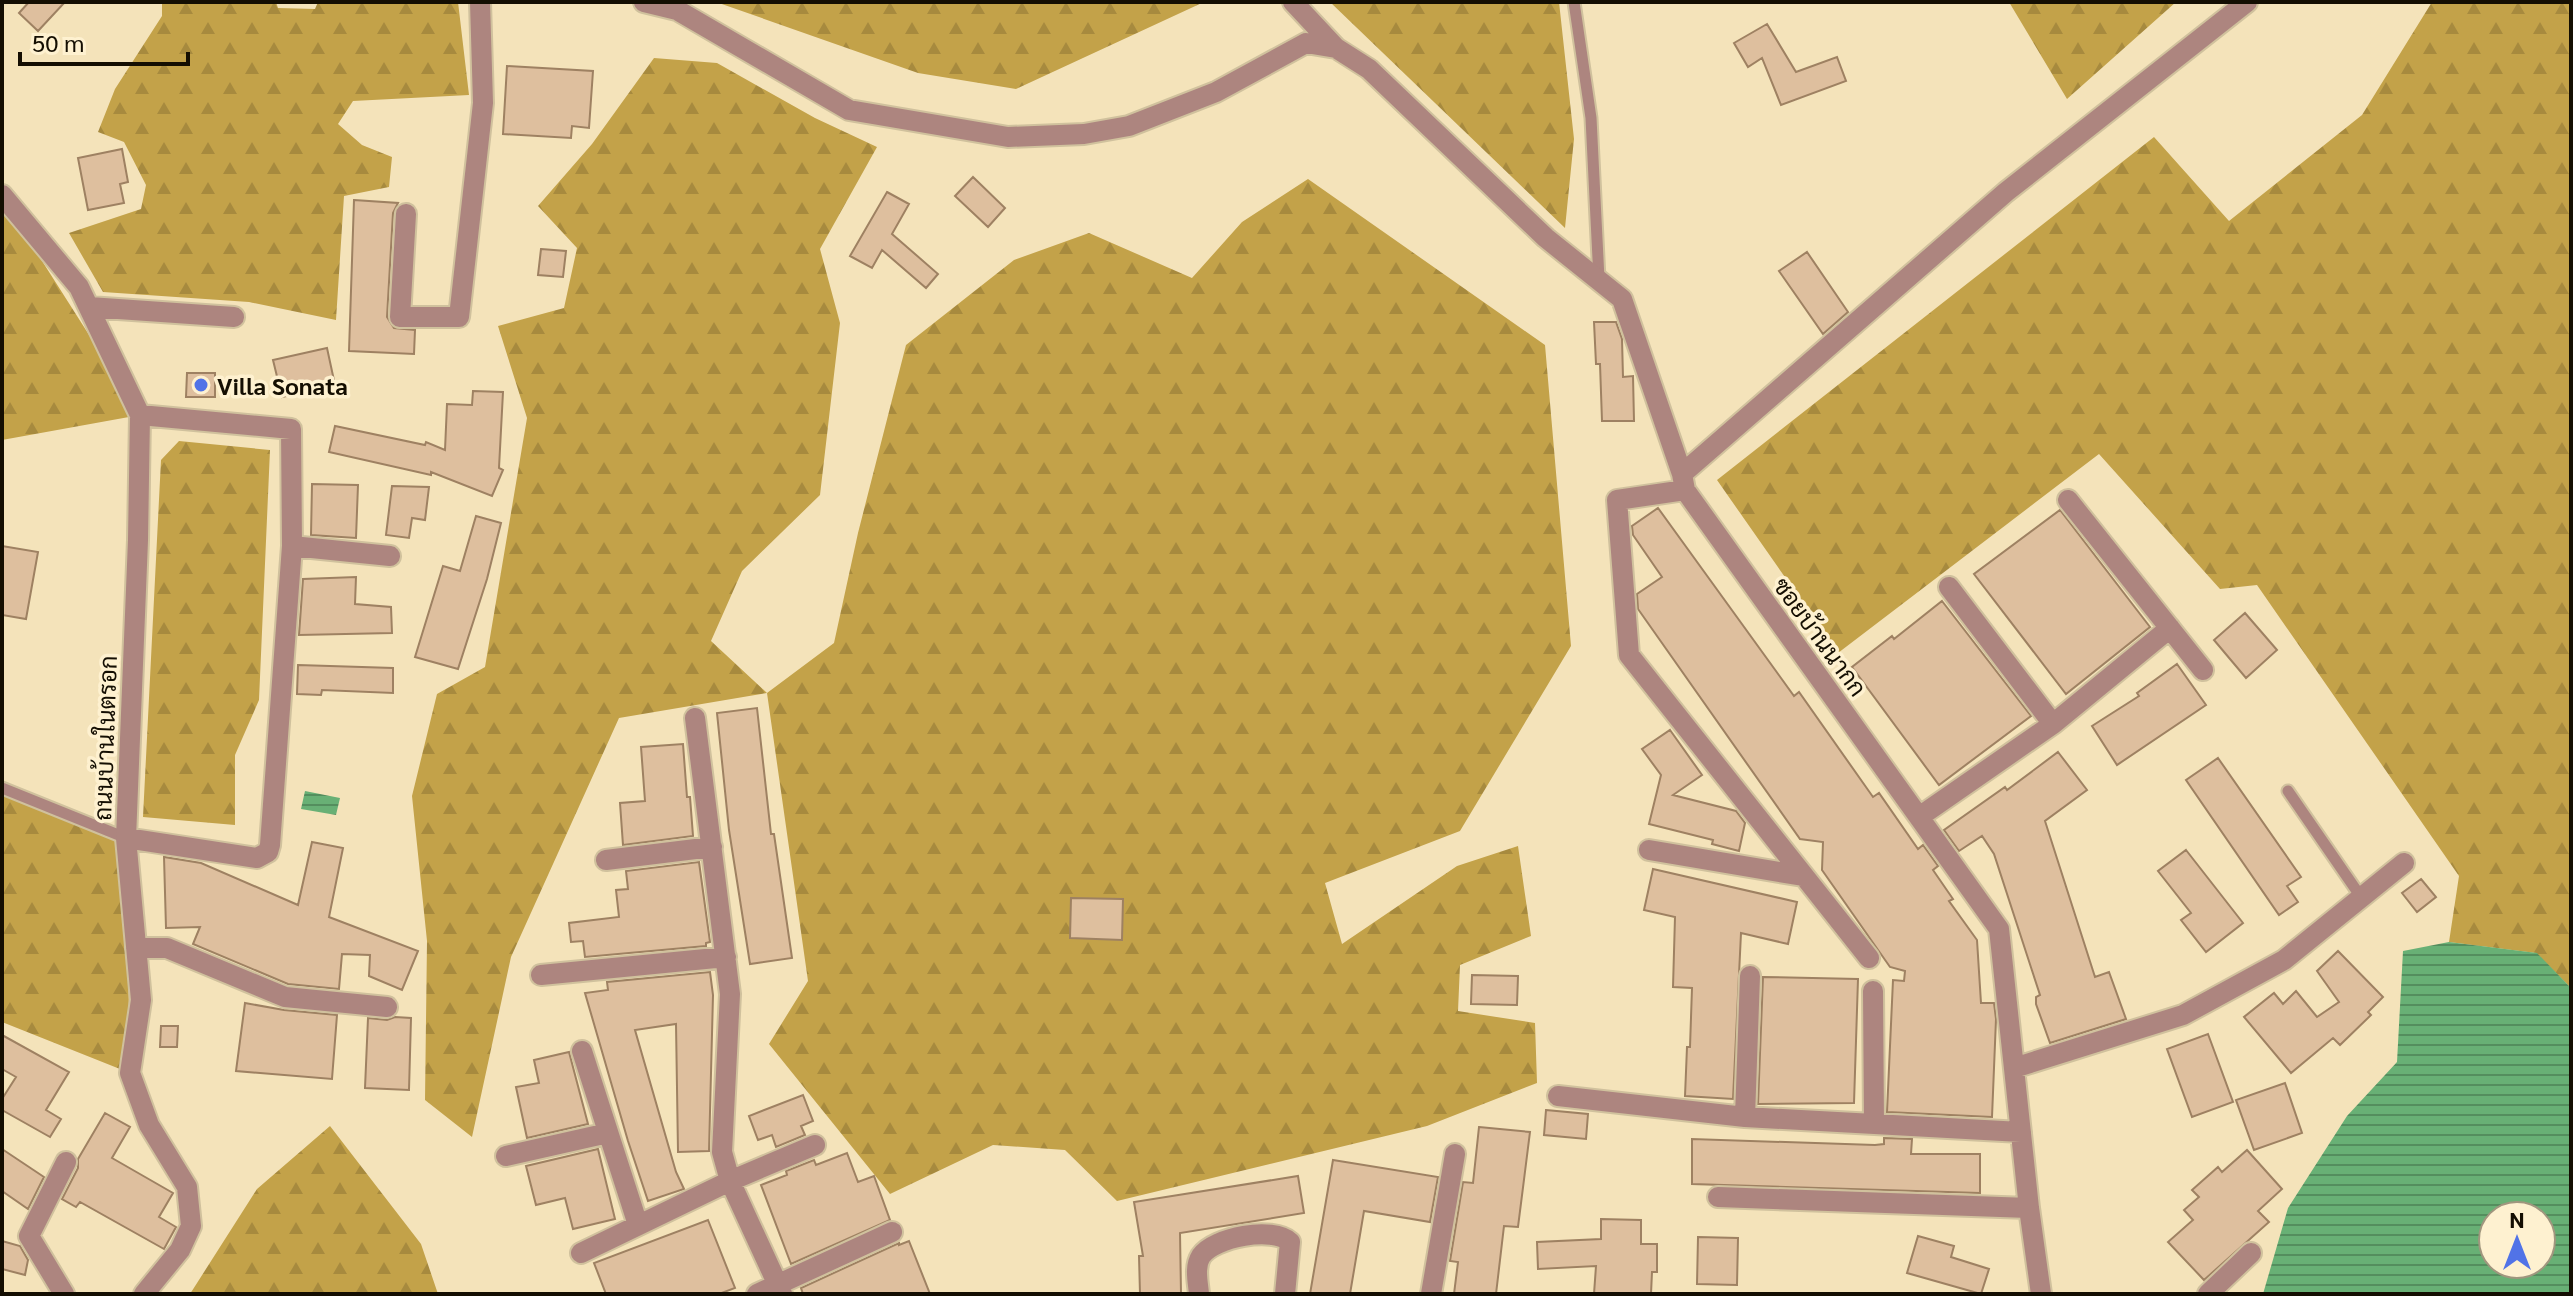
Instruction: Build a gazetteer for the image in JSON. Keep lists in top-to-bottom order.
{
  "streets": {
    "street": ["ซอยบ้านนากก", "ถนนบ้านในตรอก"]
  },
  "places": ["Villa Sonata"],
  "scale_bar": "50 m",
  "north": "top"
}
